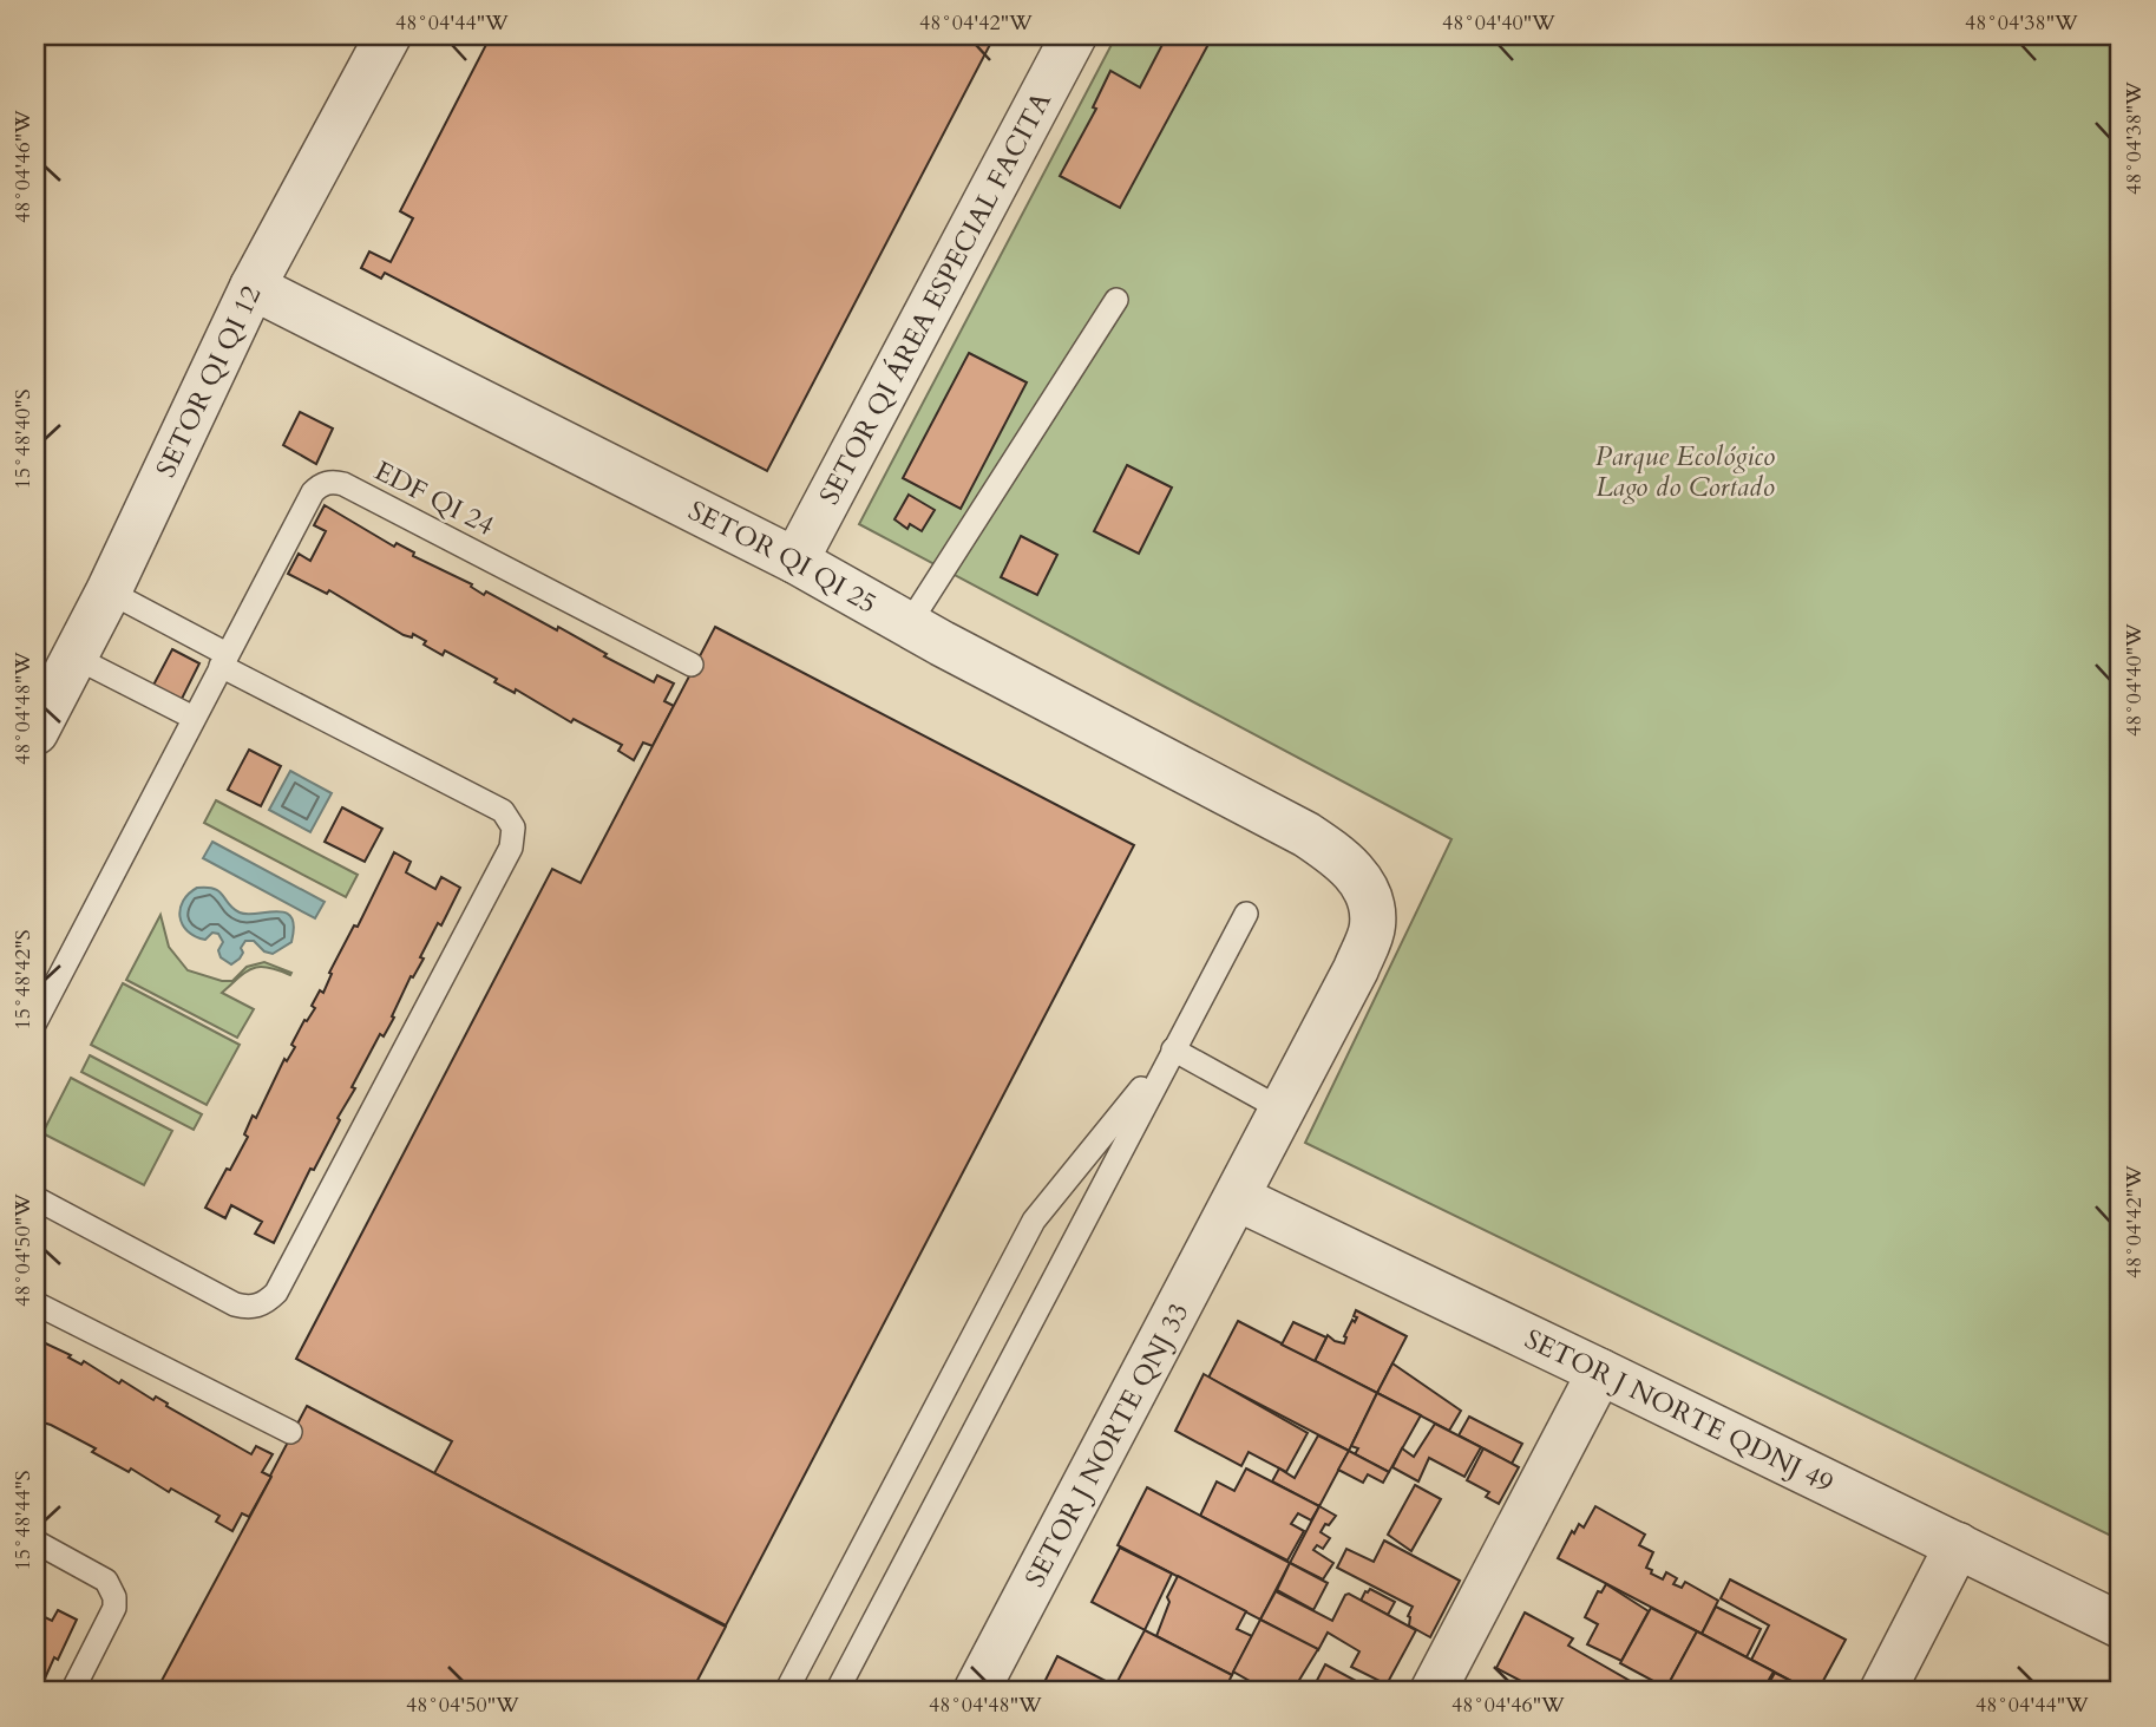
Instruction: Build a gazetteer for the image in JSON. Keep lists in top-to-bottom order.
{
  "streets": {
    "street": [
      "SETOR QI ÁREA ESPECIAL FACITA",
      "SETOR QI QI 12",
      "SETOR QI QI 25",
      "SETOR J NORTE QDNJ 49",
      "SETOR J NORTE QNJ 33"
    ],
    "lane": ["EDF QI 24"]
  },
  "crossings": [
    ["SETOR QI ÁREA ESPECIAL FACITA", "SETOR QI QI 25"],
    ["SETOR QI QI 12", "SETOR QI QI 25"],
    ["SETOR QI QI 25", "SETOR J NORTE QNJ 33"],
    ["SETOR J NORTE QDNJ 49", "SETOR J NORTE QNJ 33"]
  ],
  "parks": ["Parque Ecológico Lago do Cortado"],
  "coordinates": [
    "48°04'44\"W",
    "48°04'42\"W",
    "48°04'40\"W",
    "48°04'38\"W",
    "48°04'46\"W",
    "15°48'40\"S",
    "48°04'48\"W",
    "15°48'42\"S",
    "48°04'50\"W",
    "15°48'44\"S"
  ]
}
